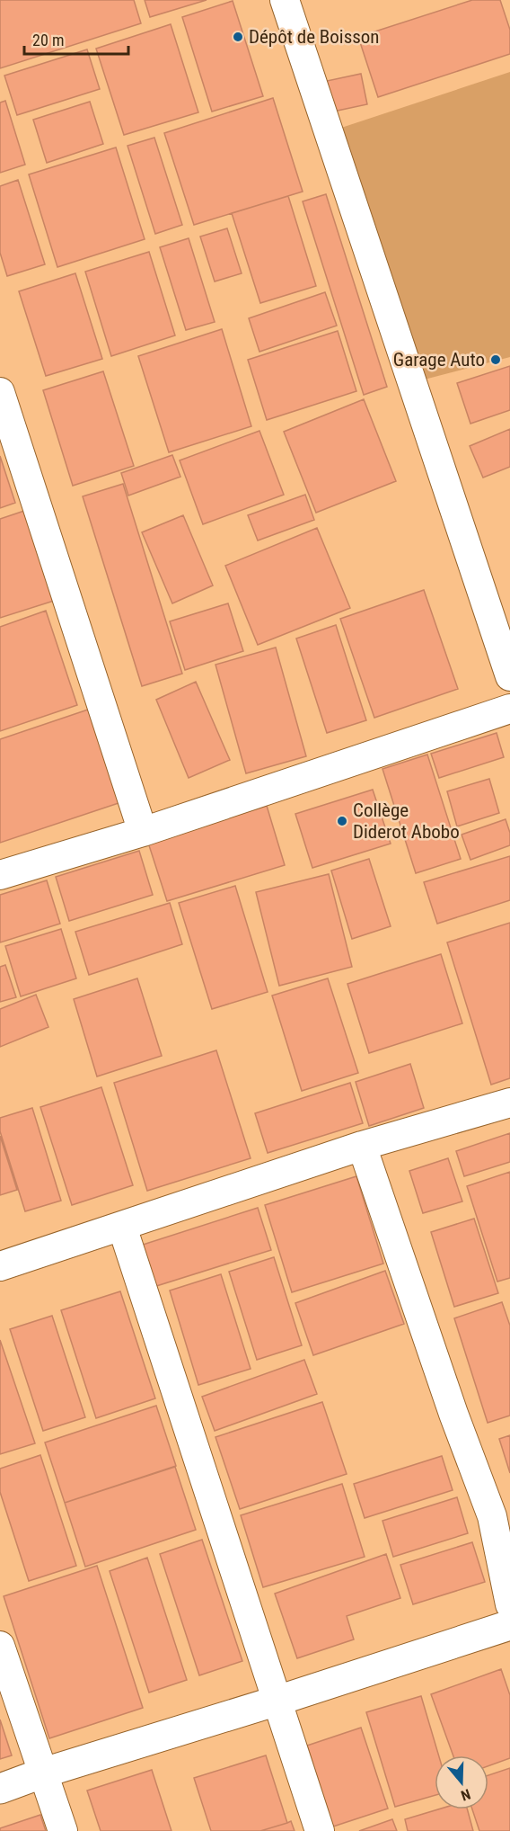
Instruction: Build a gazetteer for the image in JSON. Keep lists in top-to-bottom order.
{
  "places": ["Dépôt de Boisson", "Garage Auto", "Collège Diderot Abobo"],
  "scale_bar": "20 m",
  "north": "bottom"
}
